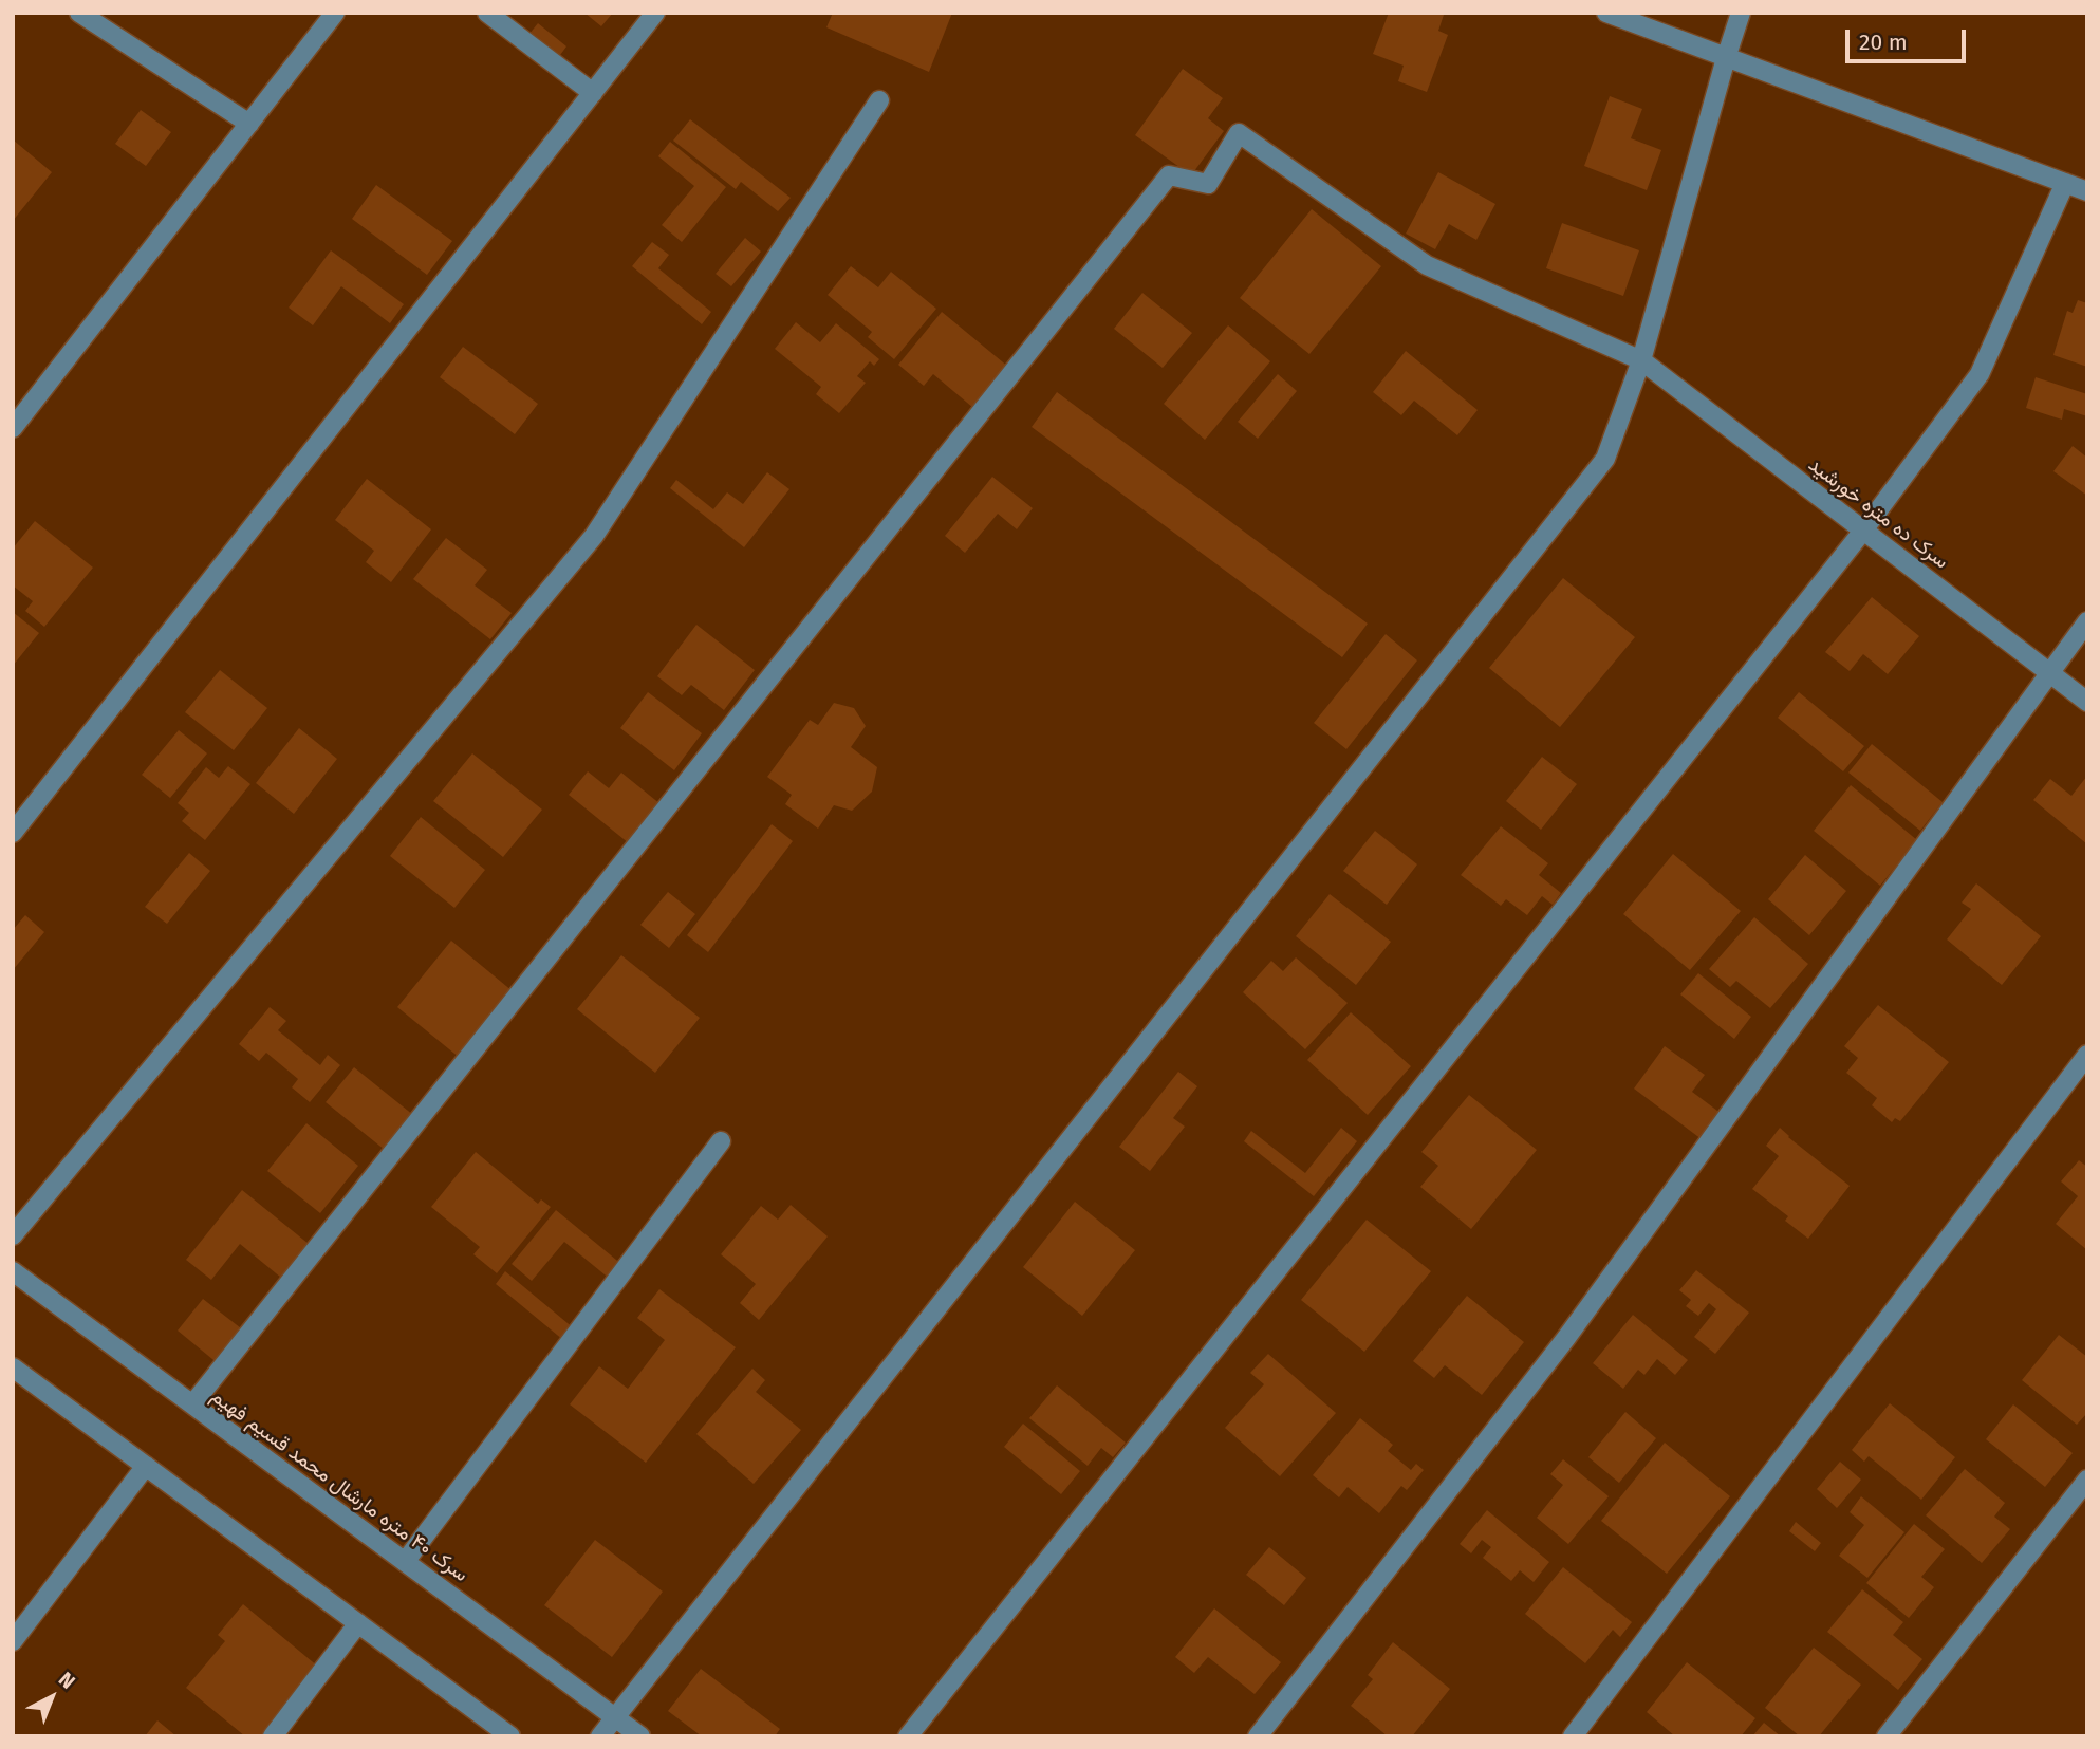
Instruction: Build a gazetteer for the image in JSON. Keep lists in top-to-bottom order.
{
  "streets": {
    "street": ["سرک ده متره خورشید", "سرک ۴۰ متره مارشال محمد قسیم فهیم"]
  },
  "crossings": [
    ["سرک ده متره خورشید", "سرک ۴۰ متره مارشال محمد قسیم فهیم"]
  ],
  "scale_bar": "20 m",
  "north": "top right"
}
